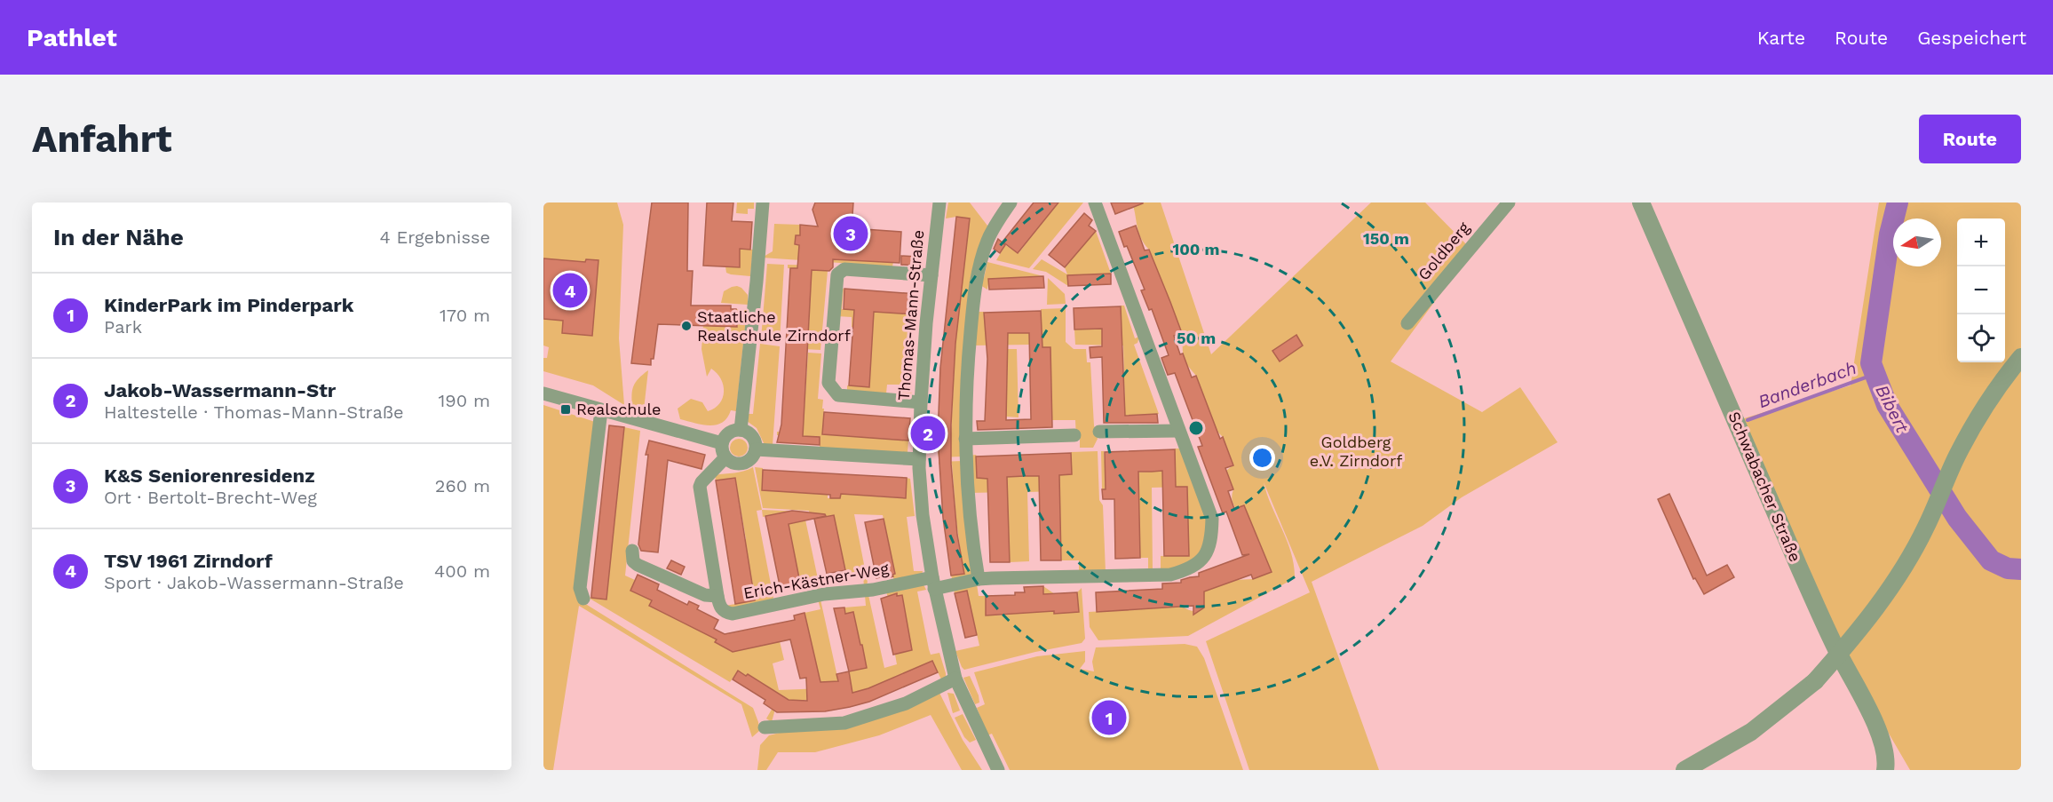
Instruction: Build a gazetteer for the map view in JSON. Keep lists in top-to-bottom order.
{
  "streets": {
    "street": [
      "Goldberg",
      "Thomas-Mann-Straße",
      "Schwabacher Straße",
      "Erich-Kästner-Weg"
    ]
  },
  "crossings": [
    ["Thomas-Mann-Straße", "Erich-Kästner-Weg"]
  ],
  "water": ["Banderbach", "Bibert"],
  "parks": ["Goldberg e.V. Zirndorf"],
  "places": {
    "other": ["Staatliche Realschule Zirndorf"],
    "transit": ["Realschule"]
  },
  "north": "left",
  "page": {
    "header": "Pathlet",
    "nav": ["Karte", "Route", "Gespeichert"],
    "buttons": "Route",
    "title": "Anfahrt",
    "heading": ["In der Nähe", "4 Ergebnisse"],
    "pins": [
      "3",
      "4",
      "2",
      "1"
    ],
    "map_buttons": ["+", "−"],
    "list": [
      {
        "mark": "1",
        "name": "KinderPark im Pinderpark",
        "note": "Park",
        "value": "170 m"
      },
      {
        "mark": "2",
        "name": "Jakob-Wassermann-Str",
        "note": "Haltestelle · Thomas-Mann-Straße",
        "value": "190 m"
      },
      {
        "mark": "3",
        "name": "K&S Seniorenresidenz",
        "note": "Ort · Bertolt-Brecht-Weg",
        "value": "260 m"
      },
      {
        "mark": "4",
        "name": "TSV 1961 Zirndorf",
        "note": "Sport · Jakob-Wassermann-Straße",
        "value": "400 m"
      }
    ]
  },
  "rings": ["150 m", "100 m", "50 m"]
}
